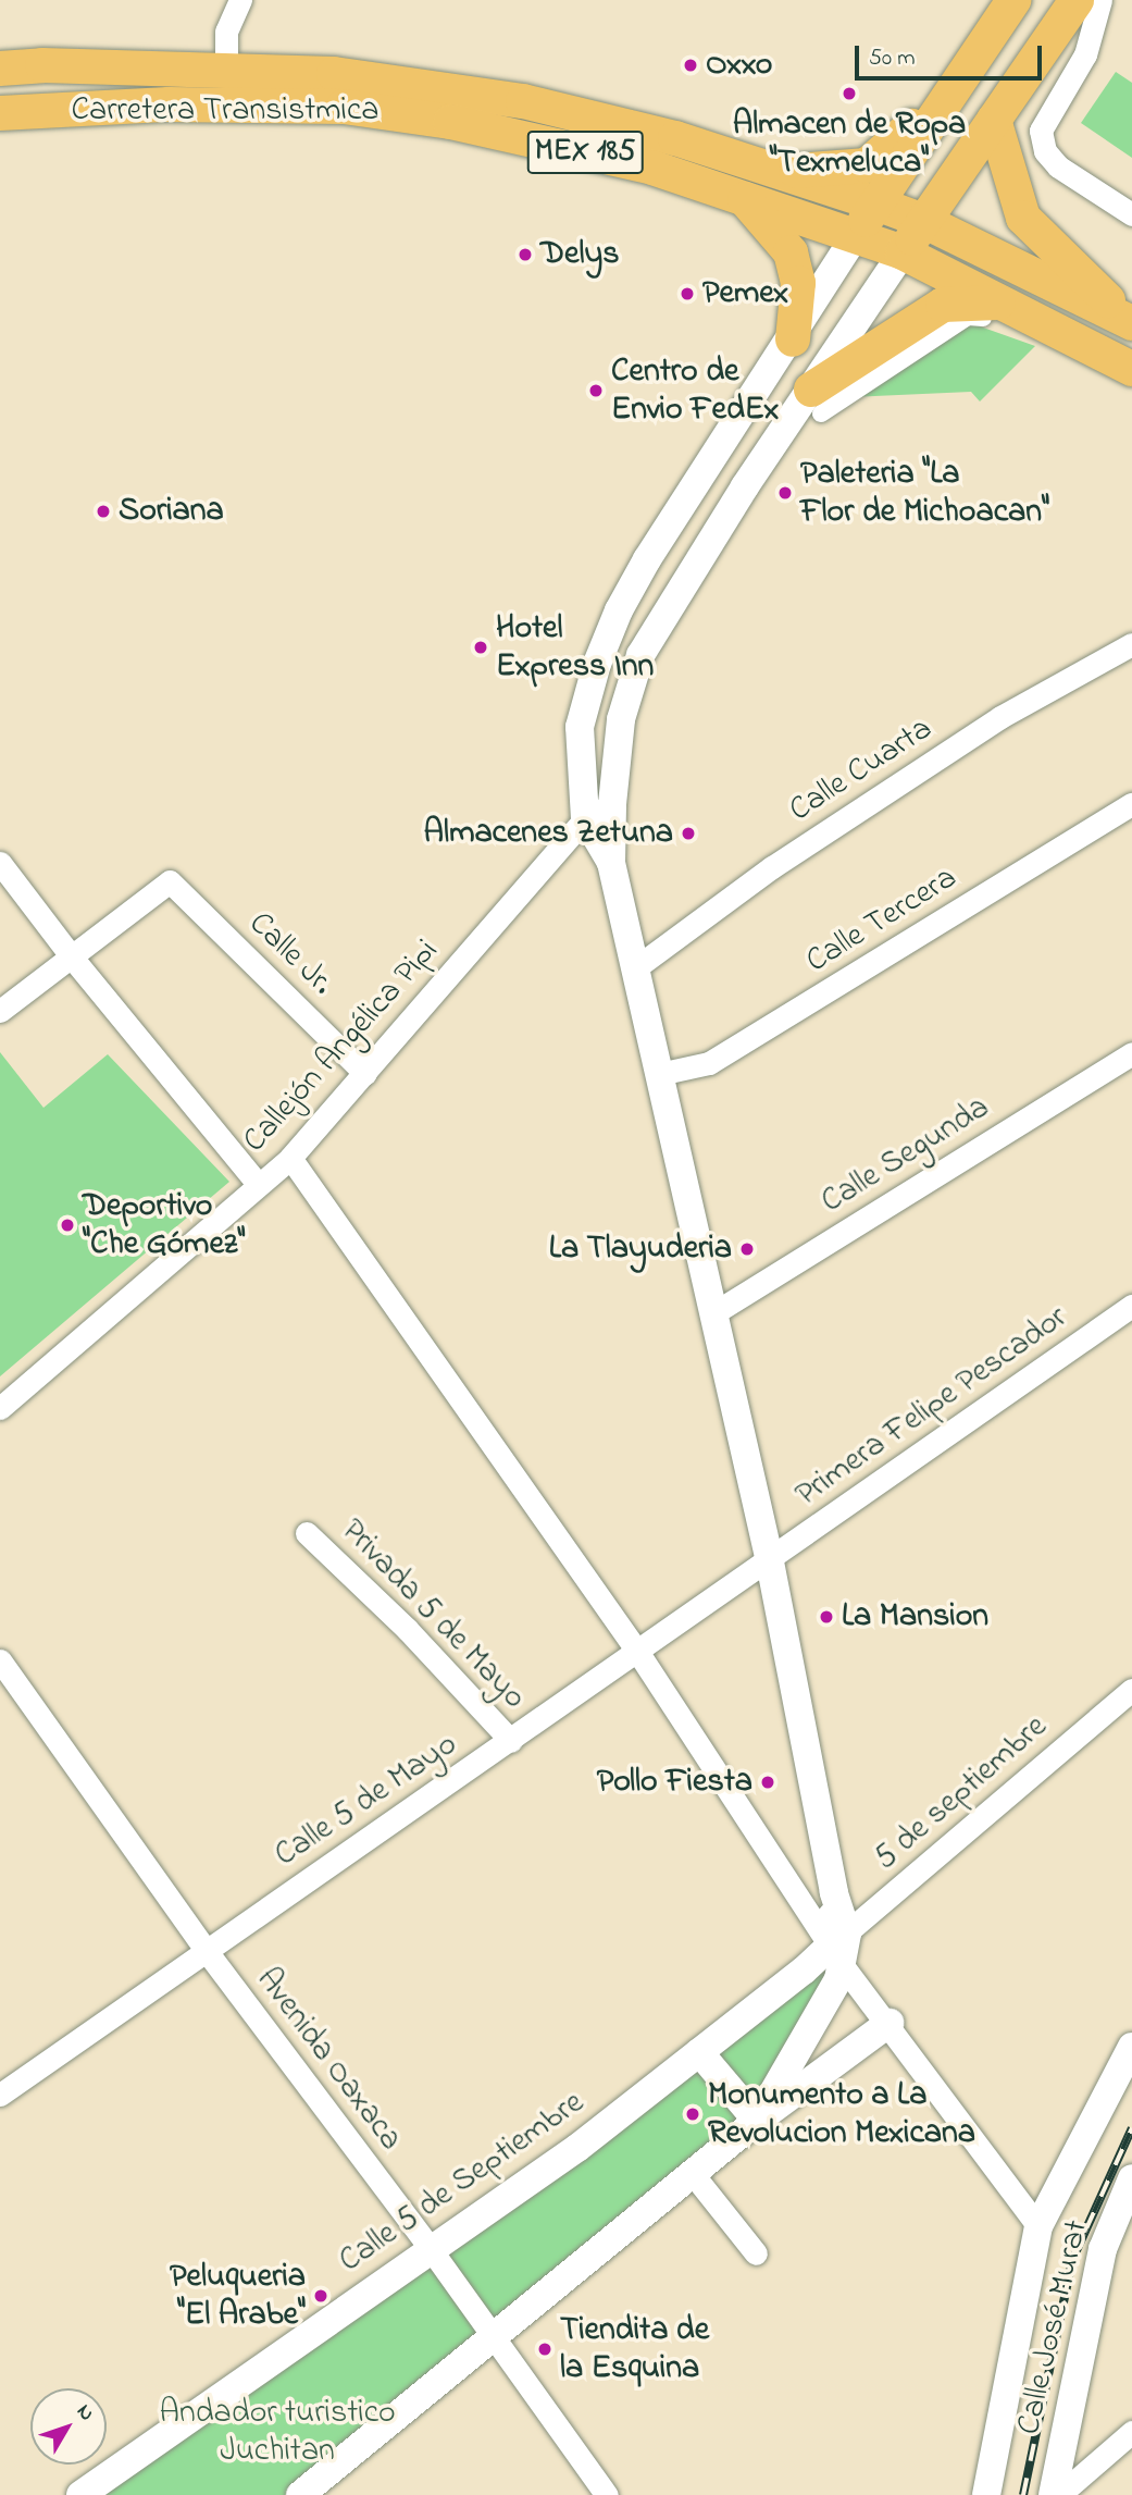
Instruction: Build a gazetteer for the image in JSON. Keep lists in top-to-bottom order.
{
  "streets": {
    "main road": ["Carretera Transistmica", "MEX 185"],
    "street": [
      "Calle Cuarta",
      "Calle Tercera",
      "Calle Jr.",
      "Callejón Angélica Pipi",
      "Calle Segunda",
      "Primera Felipe Pescador",
      "Privada 5 de Mayo",
      "5 de septiembre",
      "Calle 5 de Mayo",
      "Avenida Oaxaca",
      "Calle 5 de Septiembre",
      "Calle José Murat"
    ]
  },
  "crossings": [
    ["Calle Jr.", "Callejón Angélica Pipi"],
    ["Primera Felipe Pescador", "Calle 5 de Mayo"],
    ["Privada 5 de Mayo", "Calle 5 de Mayo"],
    ["5 de septiembre", "Calle 5 de Septiembre"],
    ["Calle 5 de Mayo", "Avenida Oaxaca"],
    ["Avenida Oaxaca", "Calle 5 de Septiembre"]
  ],
  "parks": ["Andador turistico Juchitan"],
  "places": [
    "Oxxo",
    "Almacen de Ropa \"Texmeluca\"",
    "Delys",
    "Pemex",
    "Centro de Envio FedEx",
    "Paleteria \"La Flor de Michoacan\"",
    "Soriana",
    "Hotel Express Inn",
    "Almacenes Zetuna",
    "Deportivo \"Che Gómez\"",
    "La Tlayuderia",
    "La Mansion",
    "Pollo Fiesta",
    "Monumento a La Revolucion Mexicana",
    "Peluqueria \"El Arabe\"",
    "Tiendita de la Esquina"
  ],
  "scale_bar": "50 m",
  "north": "top right"
}
